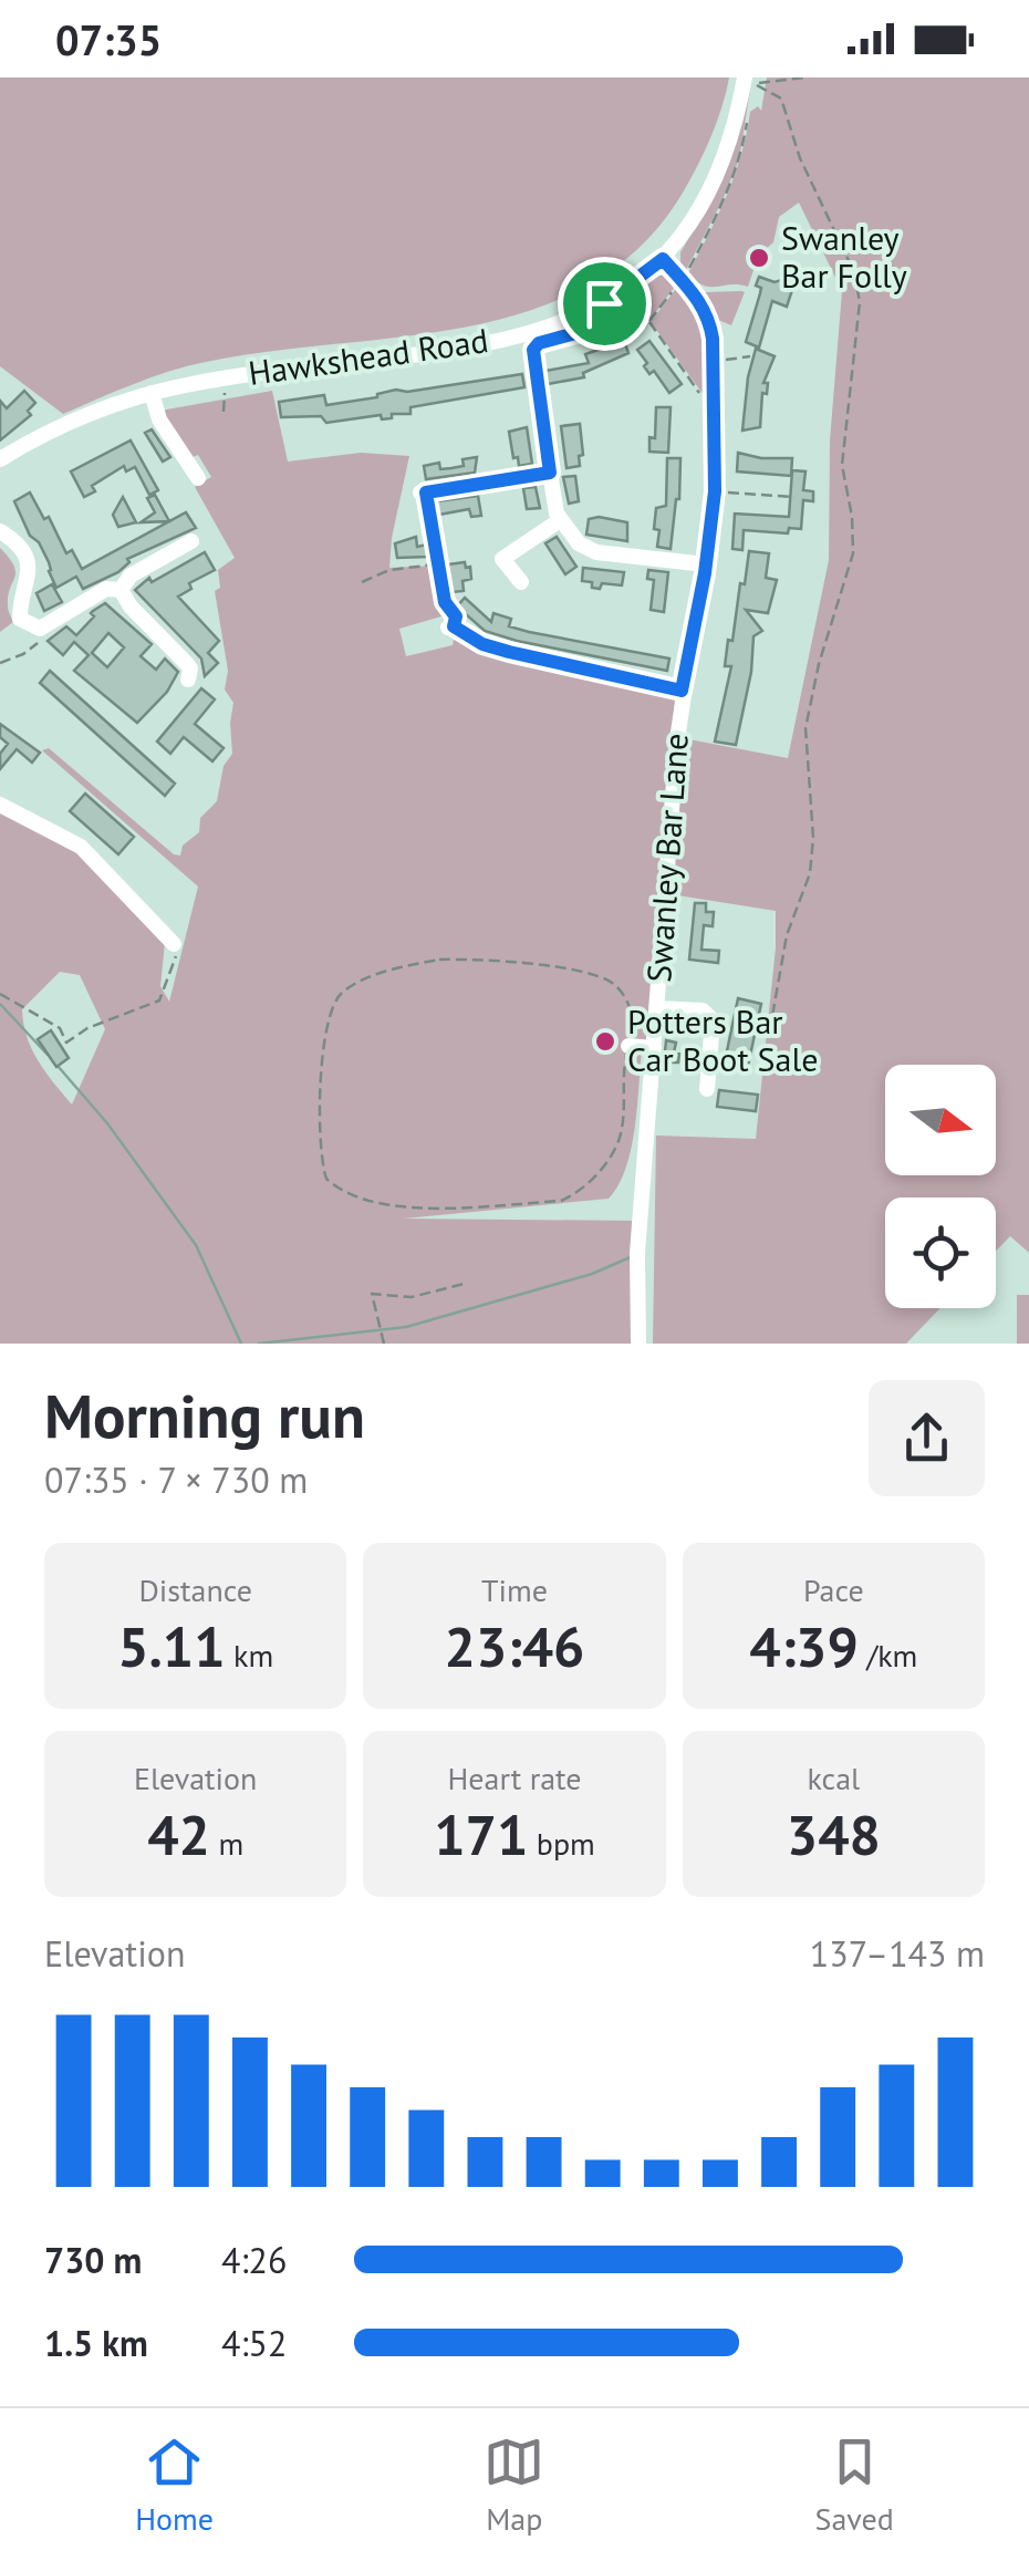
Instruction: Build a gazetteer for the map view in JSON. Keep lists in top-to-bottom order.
{
  "streets": {
    "street": ["Hawkshead Road", "Swanley Bar Lane"]
  },
  "crossings": [
    ["Hawkshead Road", "Swanley Bar Lane"]
  ],
  "places": ["Swanley Bar Folly", "Potters Bar Car Boot Sale"],
  "north": "right",
  "page": {
    "status": "07:35",
    "heading": ["Morning run", "07:35 · 7 × 730 m"],
    "stats": [
      ["Distance", "5.11 km"],
      ["Time", "23:46"],
      ["Pace", "4:39 /km"],
      ["Elevation", "42 m"],
      ["Heart rate", "171 bpm"],
      ["kcal", "348"]
    ],
    "chart": ["Elevation", "137–143 m"],
    "list": [
      {
        "name": "730 m",
        "note": "4:26"
      },
      {
        "name": "1.5 km",
        "note": "4:52"
      }
    ],
    "tabs": ["Home", "Map", "Saved"]
  }
}
